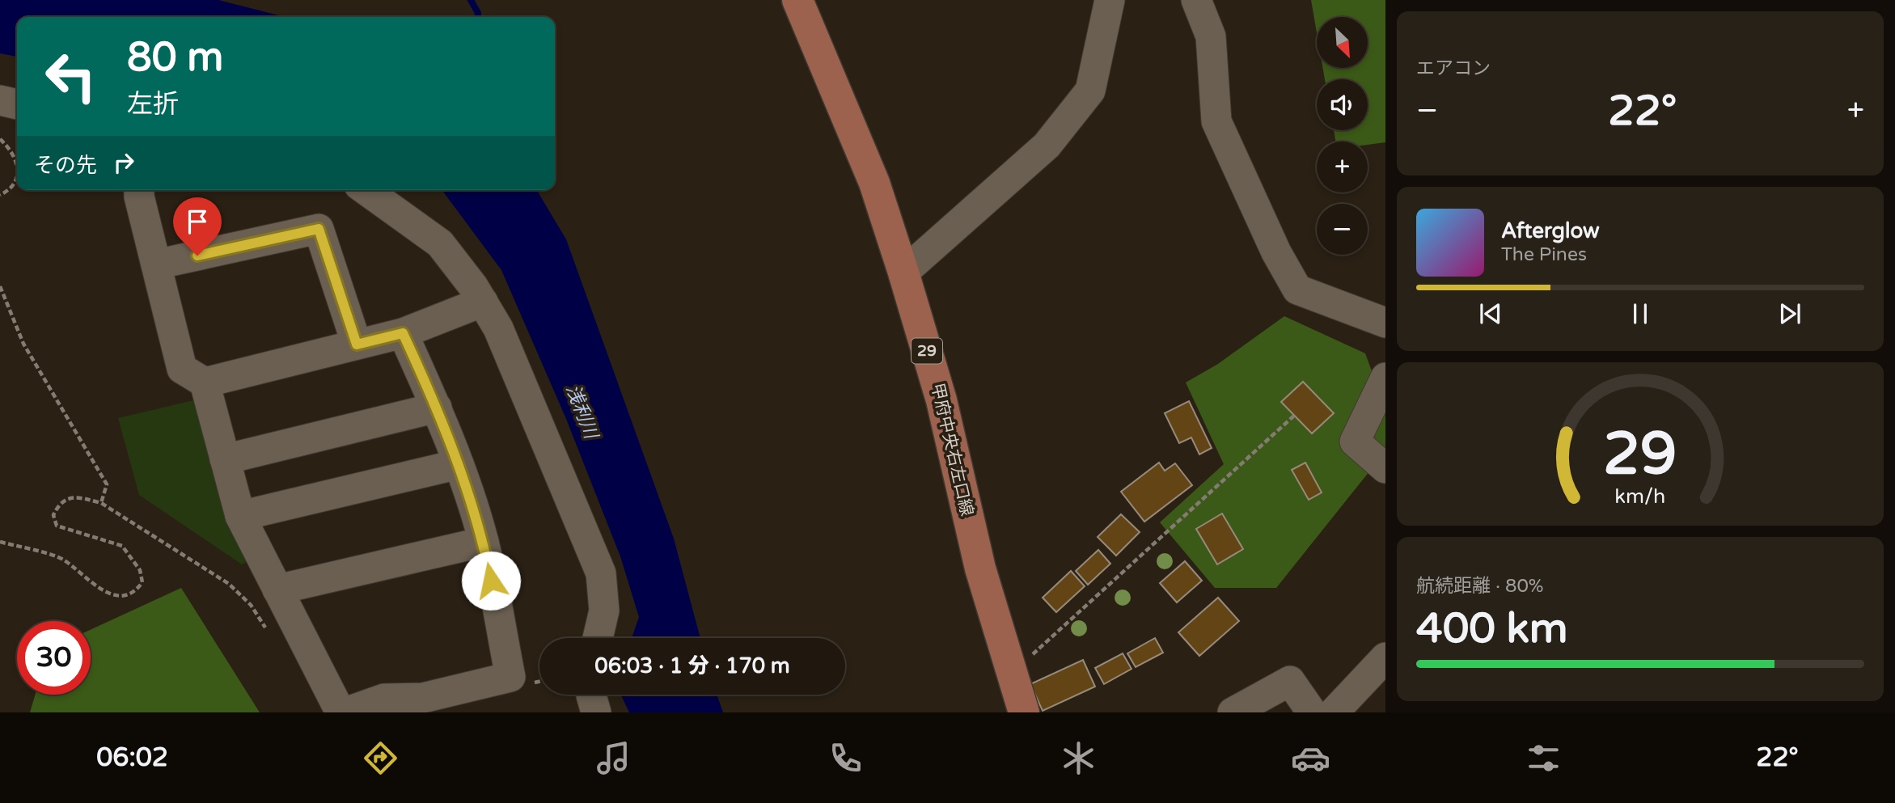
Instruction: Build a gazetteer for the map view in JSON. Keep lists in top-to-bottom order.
{
  "streets": {
    "main road": ["29", "甲府中央右左口線"]
  },
  "water": ["浅利川"],
  "north": "bottom right",
  "page": {
    "tile": [
      "エアコン",
      ["航続距離 · 80%", "400 km"]
    ],
    "map_buttons": ["+", "−"],
    "turn": ["80 m", "左折"],
    "heat": ["−", "22°", "+"],
    "then": "その先",
    "song": ["Afterglow", "The Pines"],
    "limit": "30",
    "trip": "06:03 · 1 分 · 170 m",
    "tabs": ["06:02", "22°"],
    "gauge": ["29", "km/h"]
  }
}
